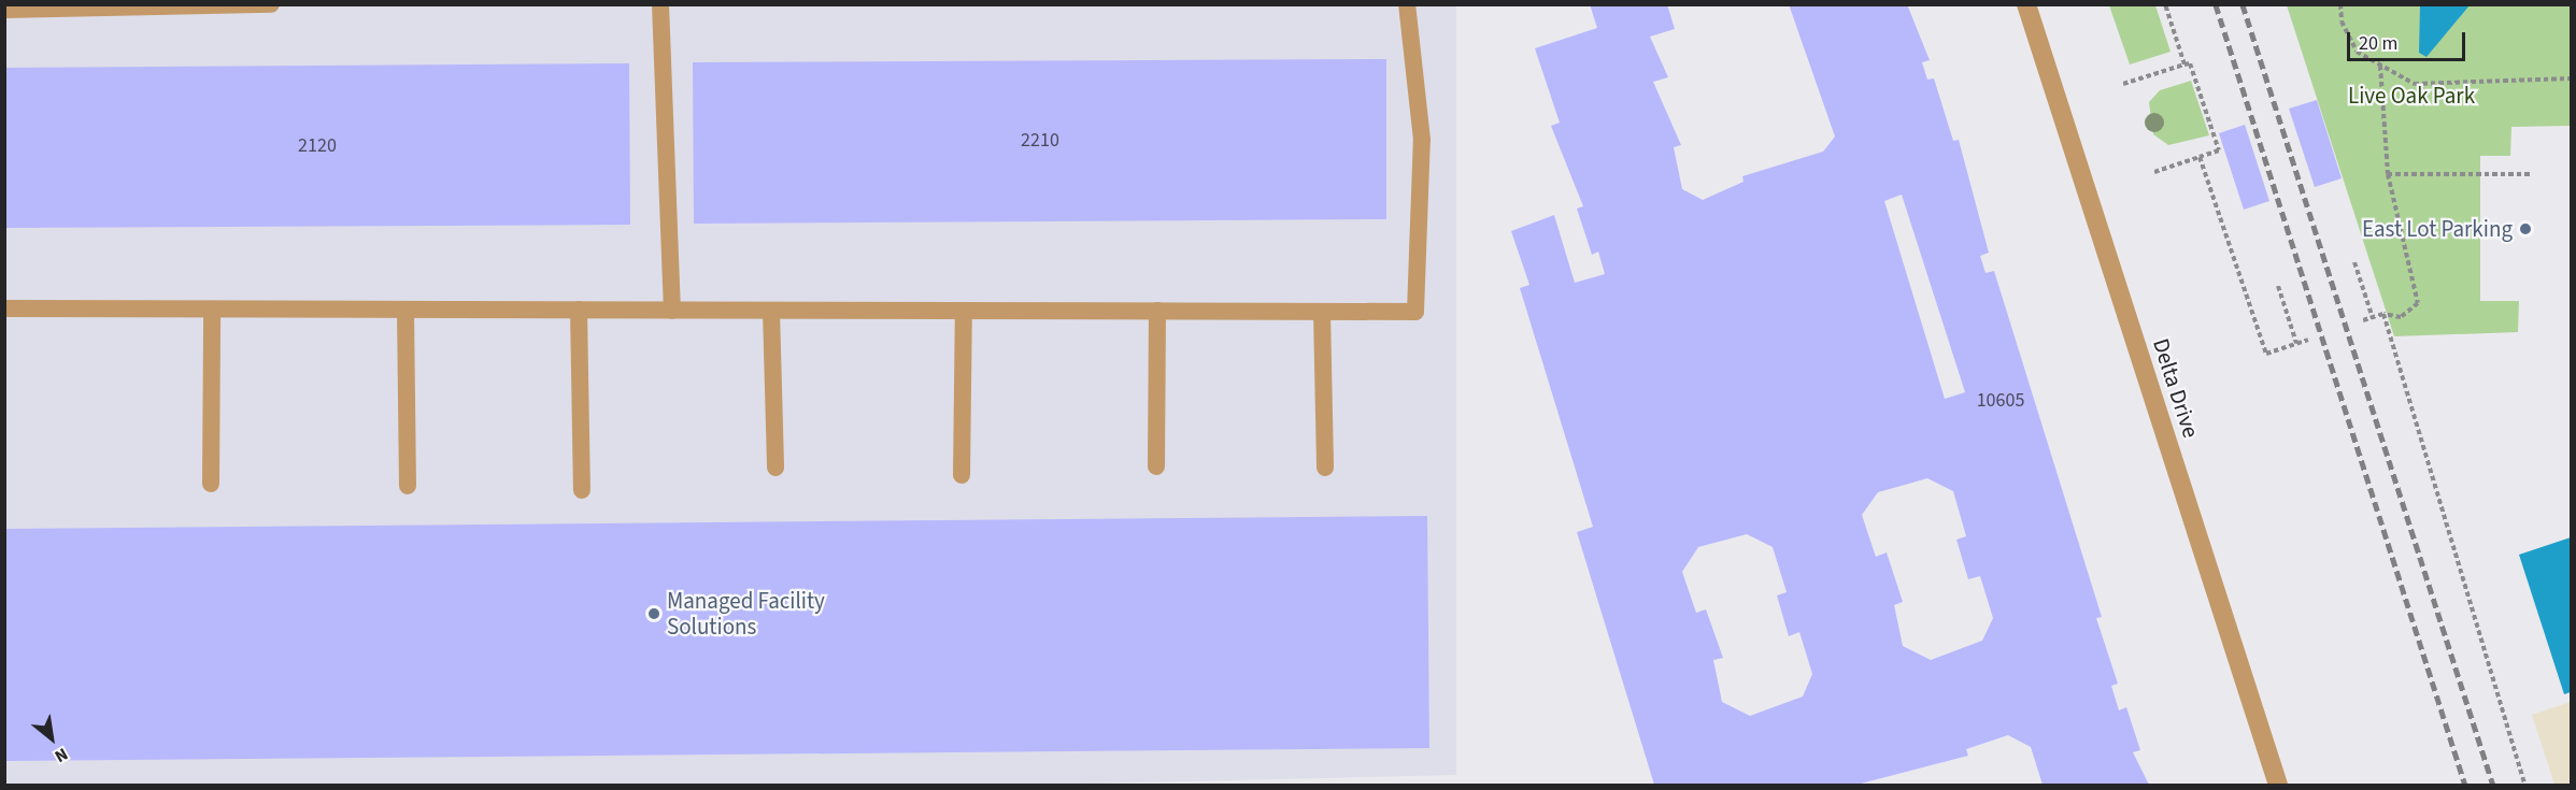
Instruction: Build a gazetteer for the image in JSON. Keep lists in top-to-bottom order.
{
  "streets": {
    "street": ["Delta Drive"]
  },
  "parks": ["Live Oak Park"],
  "places": ["East Lot Parking", "Managed Facility Solutions"],
  "house_numbers": ["2210", "2120", "10605"],
  "scale_bar": "20 m",
  "north": "bottom right"
}
